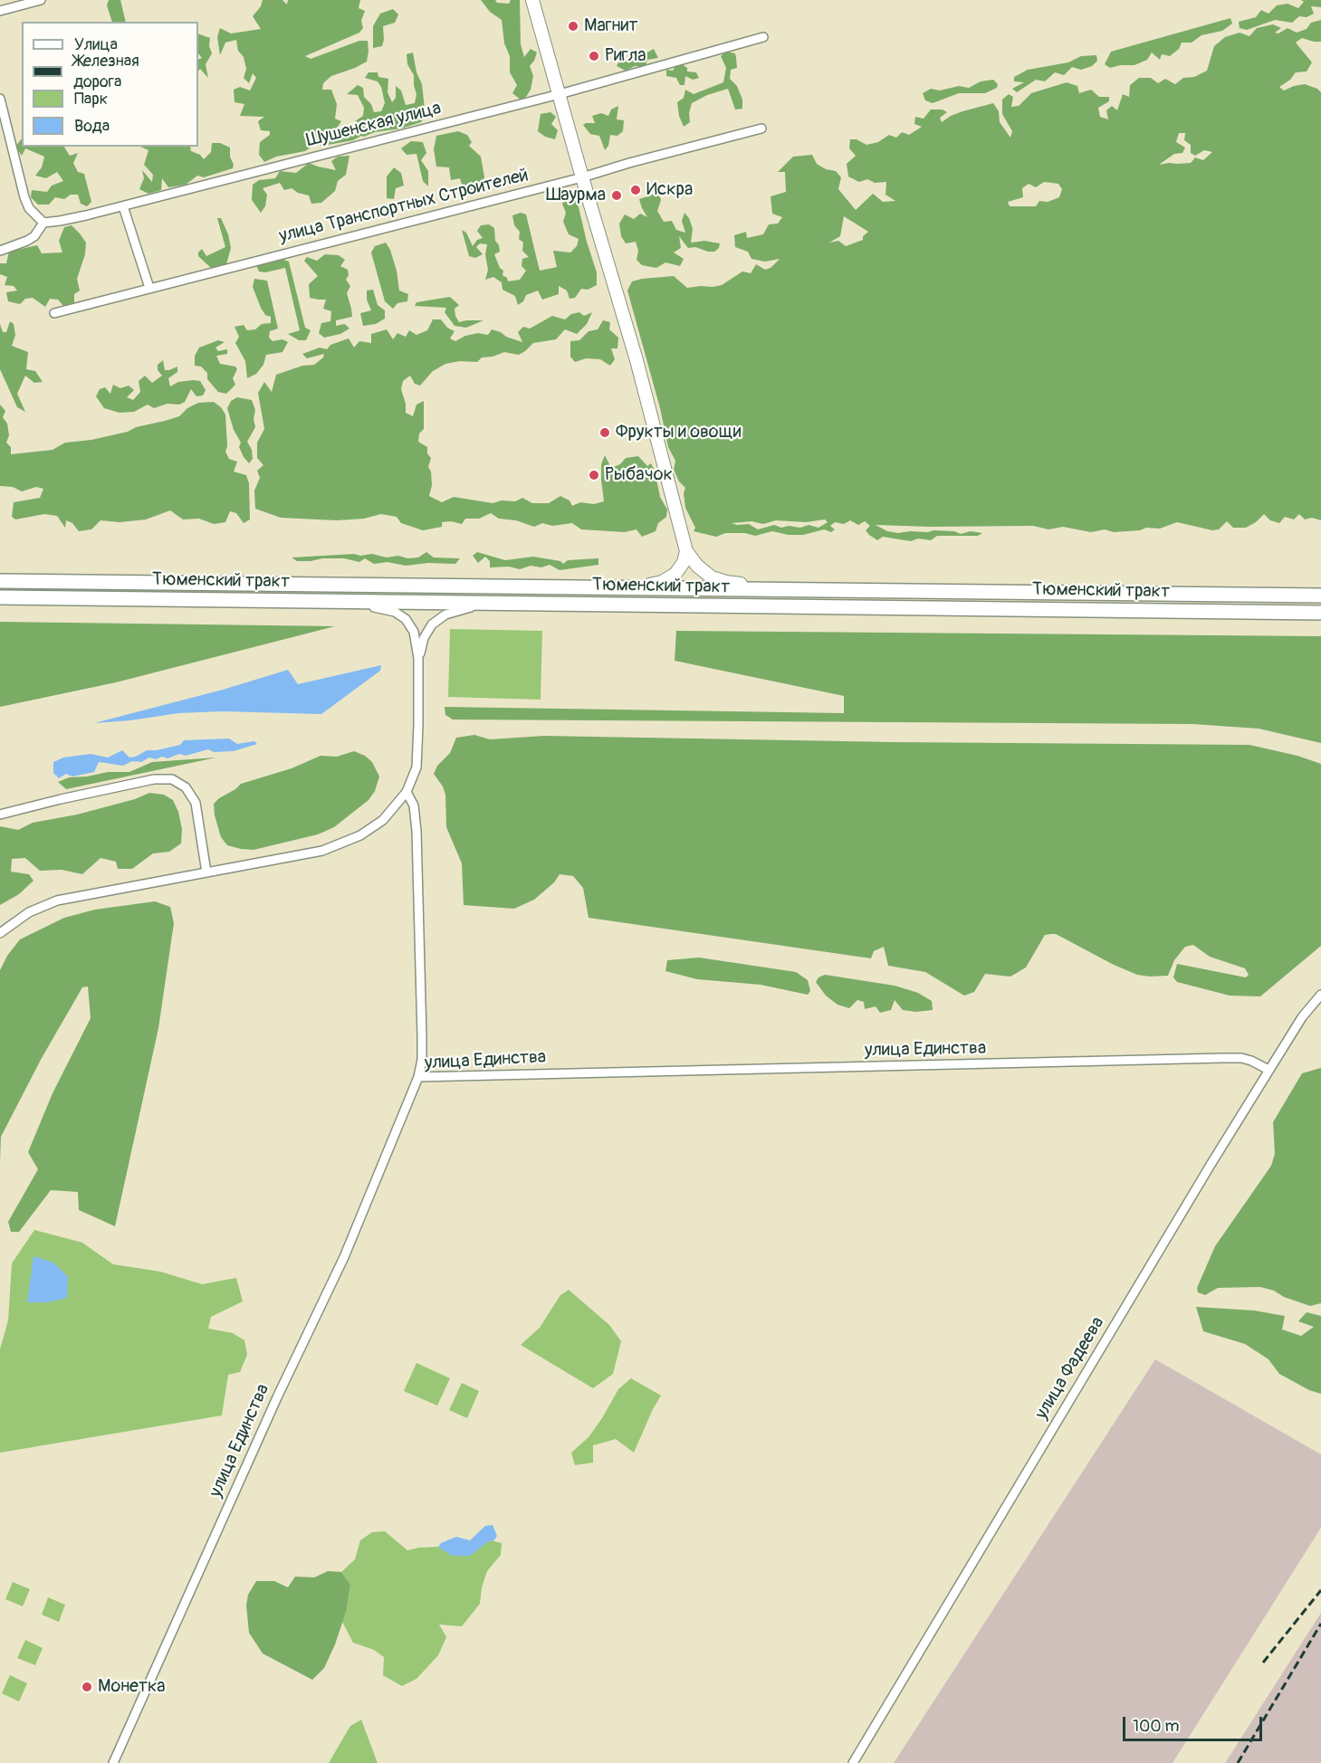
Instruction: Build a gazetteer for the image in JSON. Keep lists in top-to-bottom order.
{
  "streets": {
    "main road": ["Тюменский тракт"],
    "street": [
      "Шушенская улица",
      "улица Транспортных Строителей",
      "улица Единства",
      "улица Фадеева"
    ]
  },
  "crossings": [
    ["улица Единства", "улица Фадеева"]
  ],
  "places": [
    "Магнит",
    "Ригла",
    "Искра",
    "Шаурма",
    "Фрукты и овощи",
    "Рыбачок",
    "Монетка"
  ],
  "legend": [
    "Улица",
    "Железная дорога",
    "Парк",
    "Вода"
  ],
  "scale_bar": "100 m"
}
